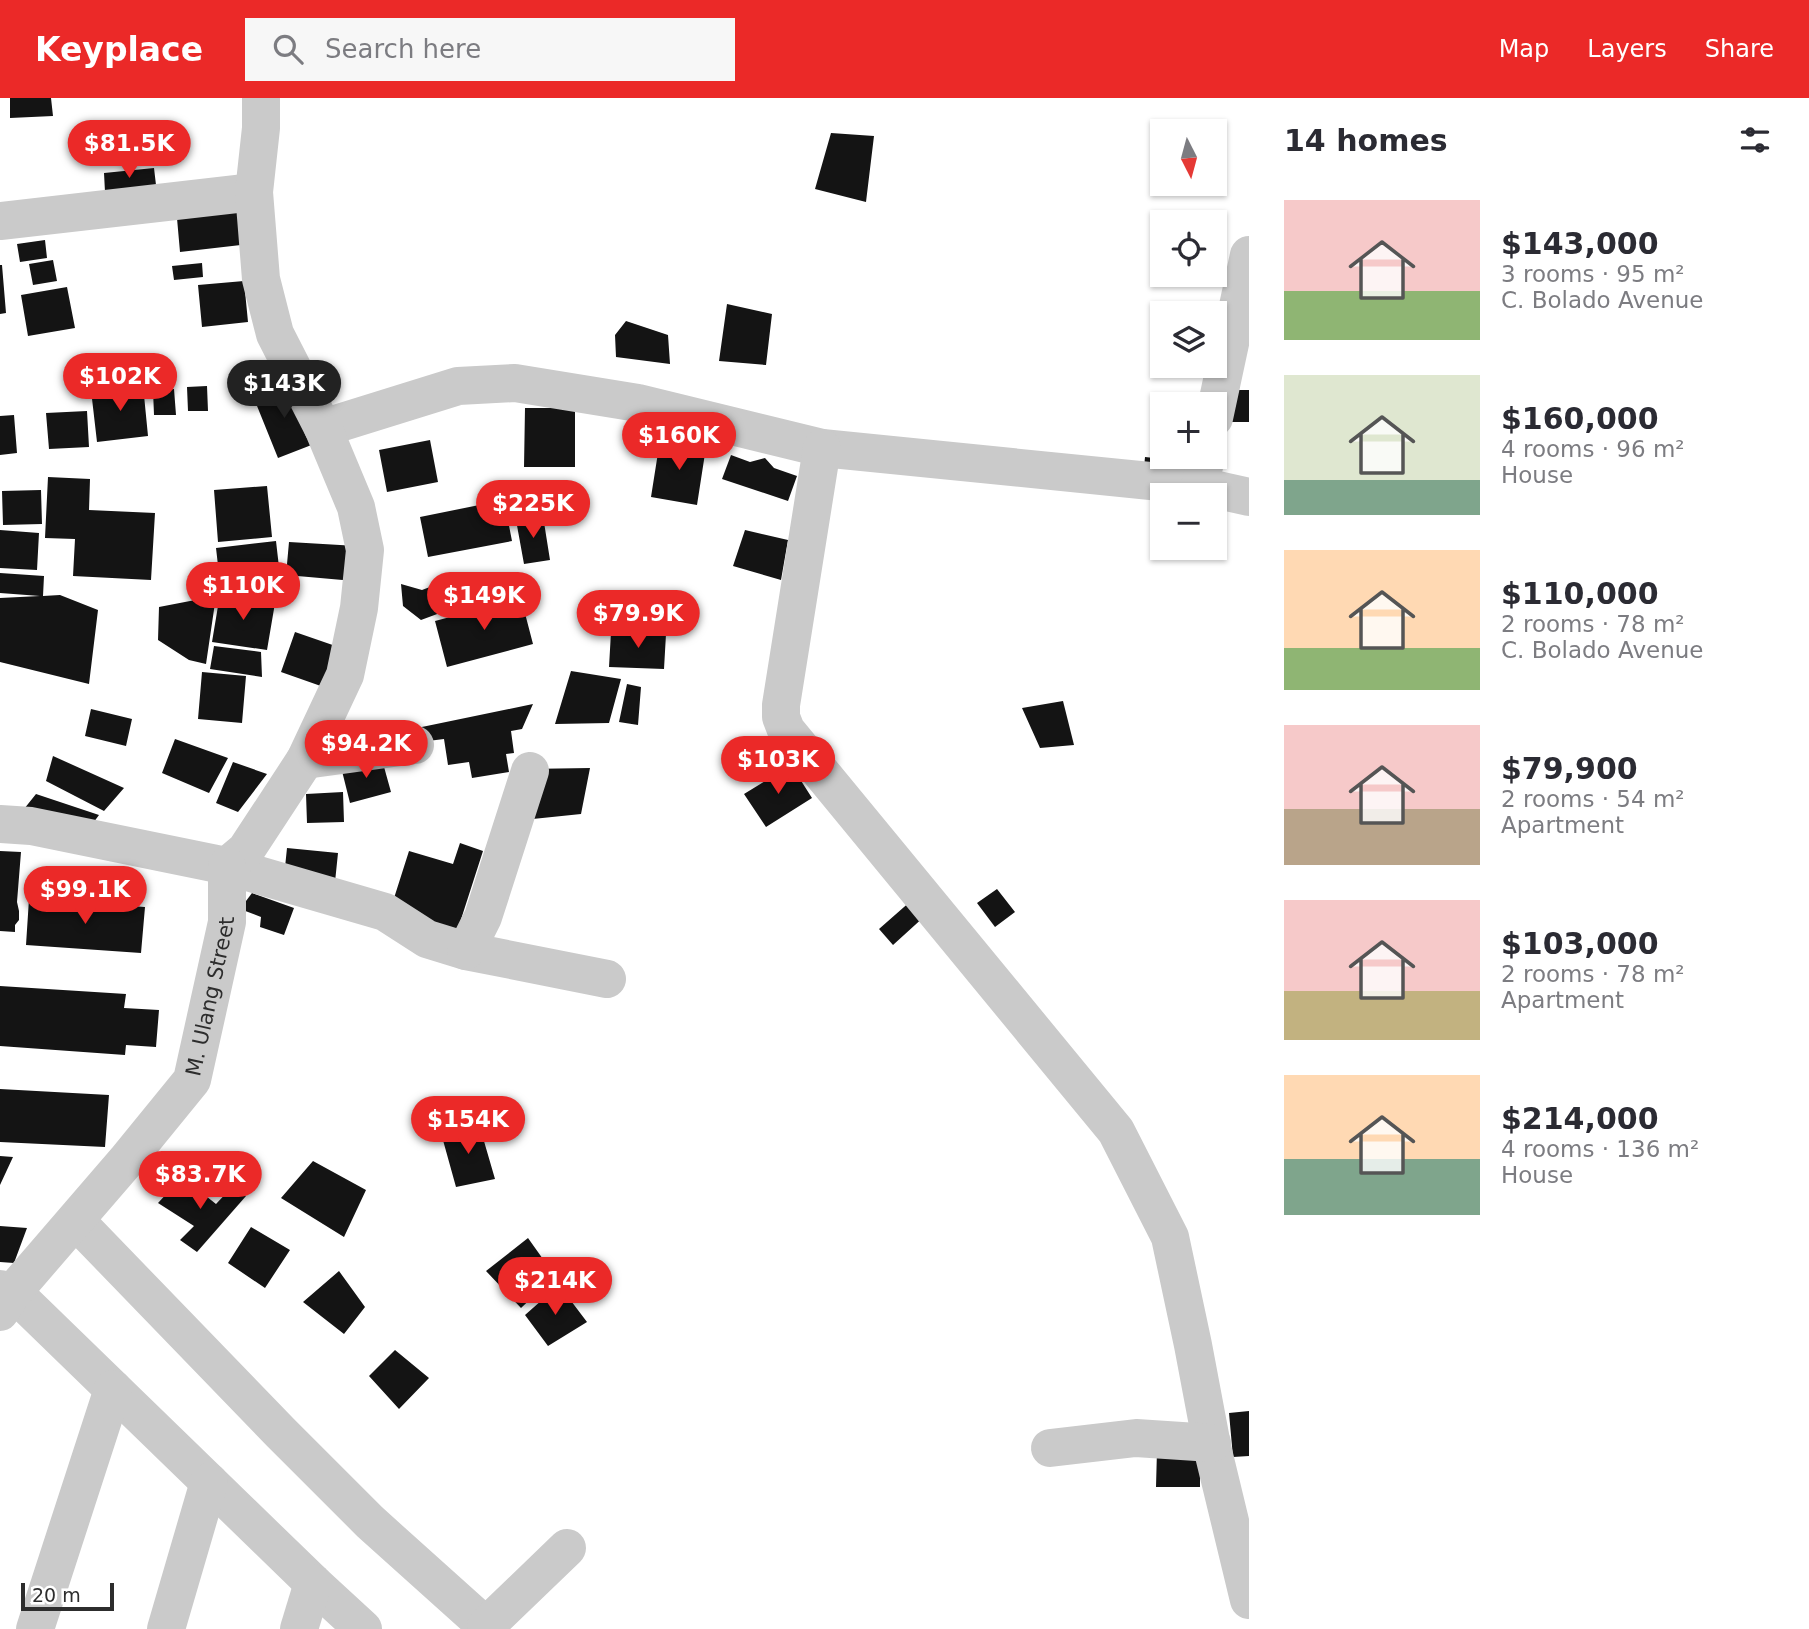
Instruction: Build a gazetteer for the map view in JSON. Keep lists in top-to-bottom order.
{
  "streets": {
    "street": ["M. Ulang Street"]
  },
  "scale_bar": "20 m",
  "north": "bottom",
  "page": {
    "header": "Keyplace",
    "search": "Search here",
    "nav": ["Map", "Layers", "Share"],
    "heading": "14 homes",
    "map_buttons": ["+", "−"],
    "price": [
      "$81.5K",
      "$102K",
      "$143K",
      "$160K",
      "$225K",
      "$110K",
      "$149K",
      "$79.9K",
      "$94.2K",
      "$103K",
      "$99.1K",
      "$154K",
      "$83.7K",
      "$214K"
    ],
    "list": [
      {
        "name": "$143,000",
        "note": "3 rooms · 95 m² · C. Bolado Avenue"
      },
      {
        "name": "$160,000",
        "note": "4 rooms · 96 m² · House"
      },
      {
        "name": "$110,000",
        "note": "2 rooms · 78 m² · C. Bolado Avenue"
      },
      {
        "name": "$79,900",
        "note": "2 rooms · 54 m² · Apartment"
      },
      {
        "name": "$103,000",
        "note": "2 rooms · 78 m² · Apartment"
      },
      {
        "name": "$214,000",
        "note": "4 rooms · 136 m² · House"
      }
    ],
    "scale": "20 m"
  }
}
